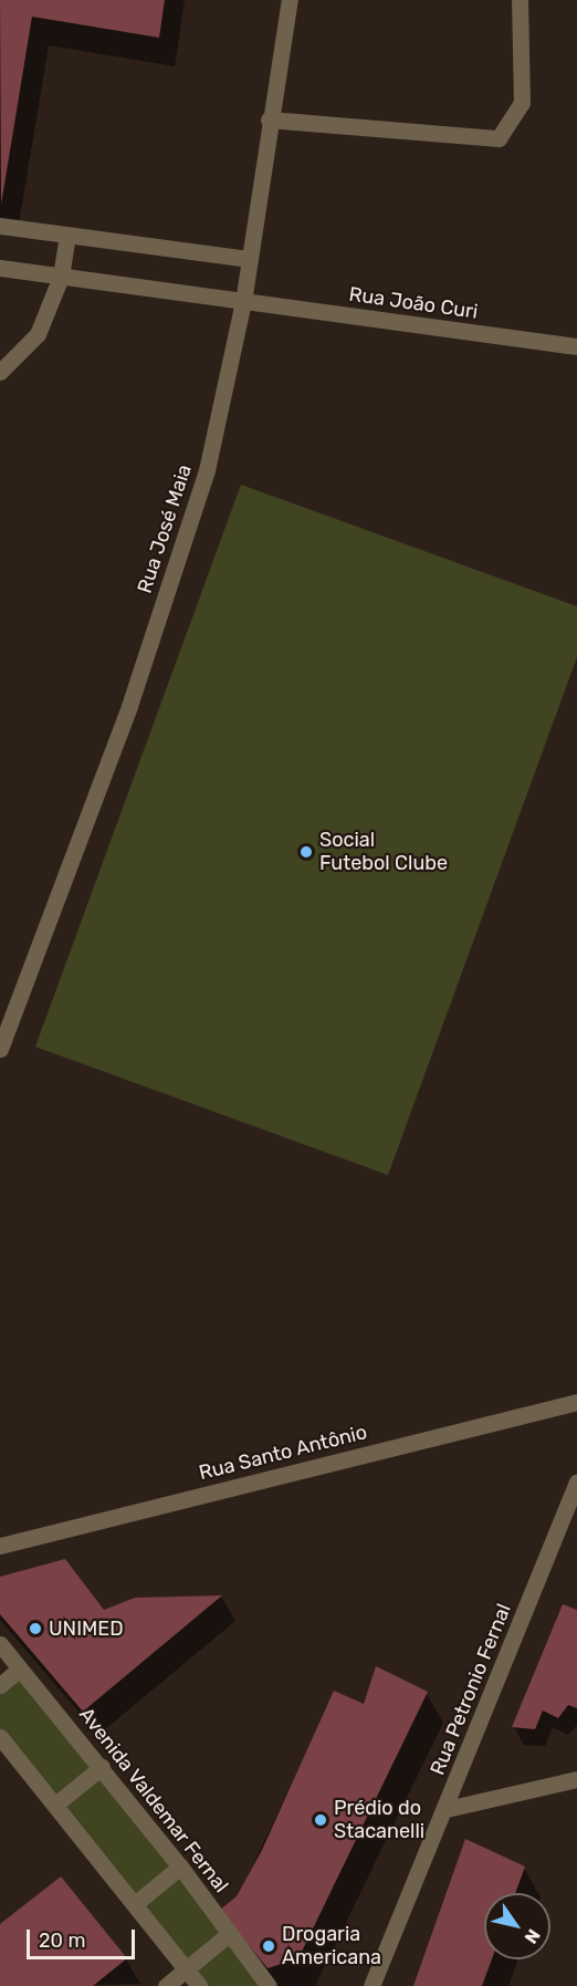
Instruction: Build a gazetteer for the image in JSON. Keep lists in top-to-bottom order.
{
  "streets": {
    "street": [
      "Rua João Curi",
      "Rua José Maia",
      "Rua Santo Antônio",
      "Rua Petronio Fernal",
      "Avenida Valdemar Fernal"
    ]
  },
  "crossings": [
    ["Rua João Curi", "Rua José Maia"]
  ],
  "places": [
    "Social Futebol Clube",
    "UNIMED",
    "Prédio do Stacanelli",
    "Drogaria Americana"
  ],
  "scale_bar": "20 m",
  "north": "bottom right"
}
